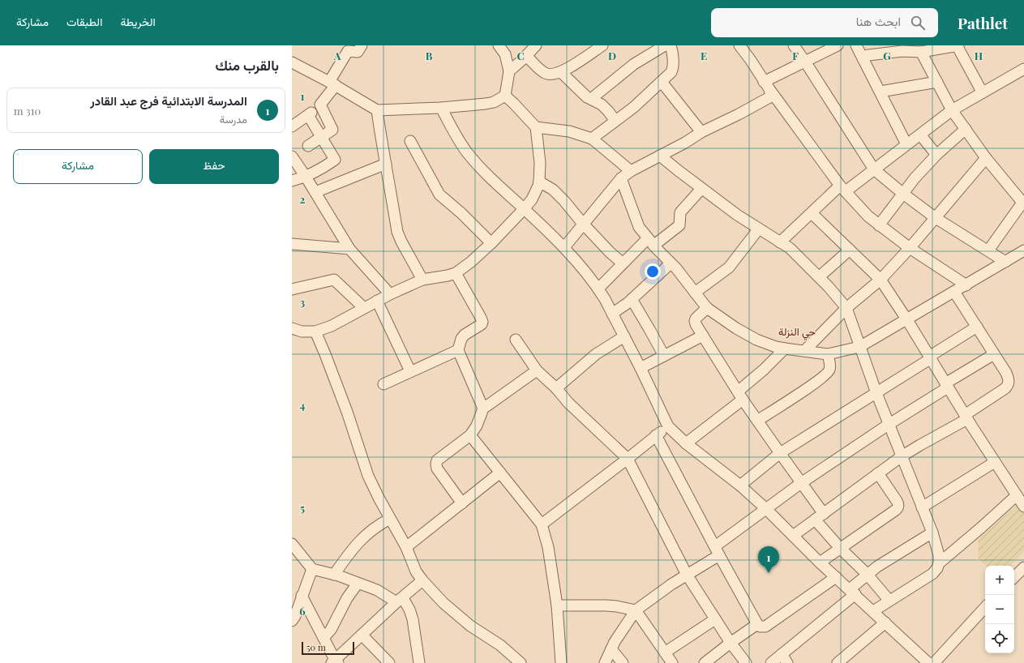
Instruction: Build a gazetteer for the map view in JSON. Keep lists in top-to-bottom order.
{
  "districts": ["حي النزلة"],
  "scale_bar": "50 m",
  "page": {
    "header": "Pathlet",
    "search": "ابحث هنا",
    "nav": ["الخريطة", "الطبقات", "مشاركة"],
    "heading": "بالقرب منك",
    "list": [
      {
        "mark": "1",
        "name": "المدرسة الابتدائية فرج عبد القادر",
        "note": "مدرسة",
        "value": "310 m"
      }
    ],
    "buttons": ["حفظ", "مشاركة"],
    "pins": "1",
    "map_buttons": ["+", "−"],
    "scale": "50 m"
  },
  "grid": {
    "columns": [
      "A",
      "B",
      "C",
      "D",
      "E",
      "F",
      "G",
      "H"
    ],
    "rows": [
      "1",
      "2",
      "3",
      "4",
      "5",
      "6"
    ]
  }
}
